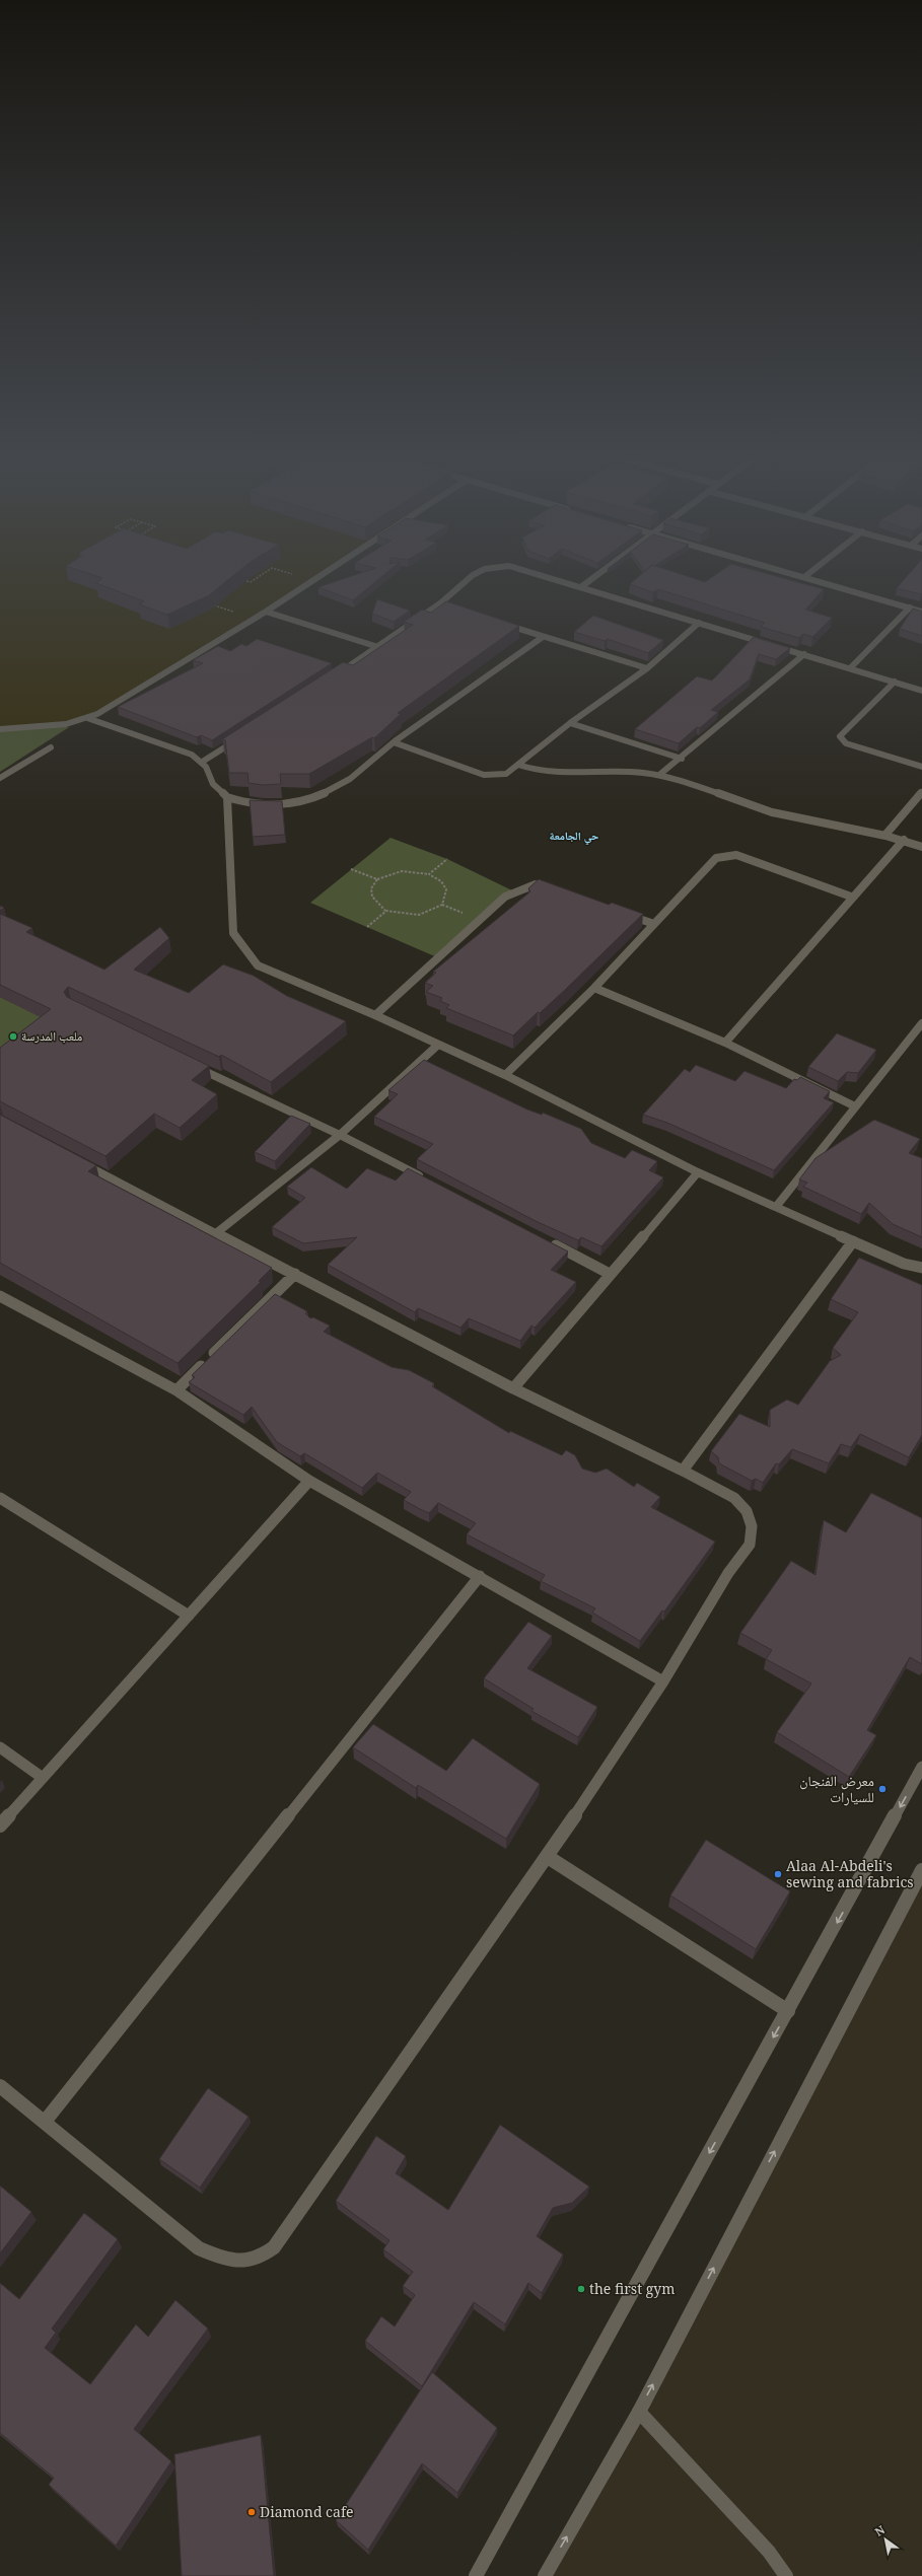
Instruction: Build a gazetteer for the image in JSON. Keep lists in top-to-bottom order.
{
  "districts": ["حي الجامعة"],
  "places": [
    "ملعب المدرسة",
    "معرض الفنجان للسيارات",
    "Alaa Al-Abdeli's sewing and fabrics",
    "the first gym",
    "Diamond cafe"
  ],
  "north": "top left"
}
